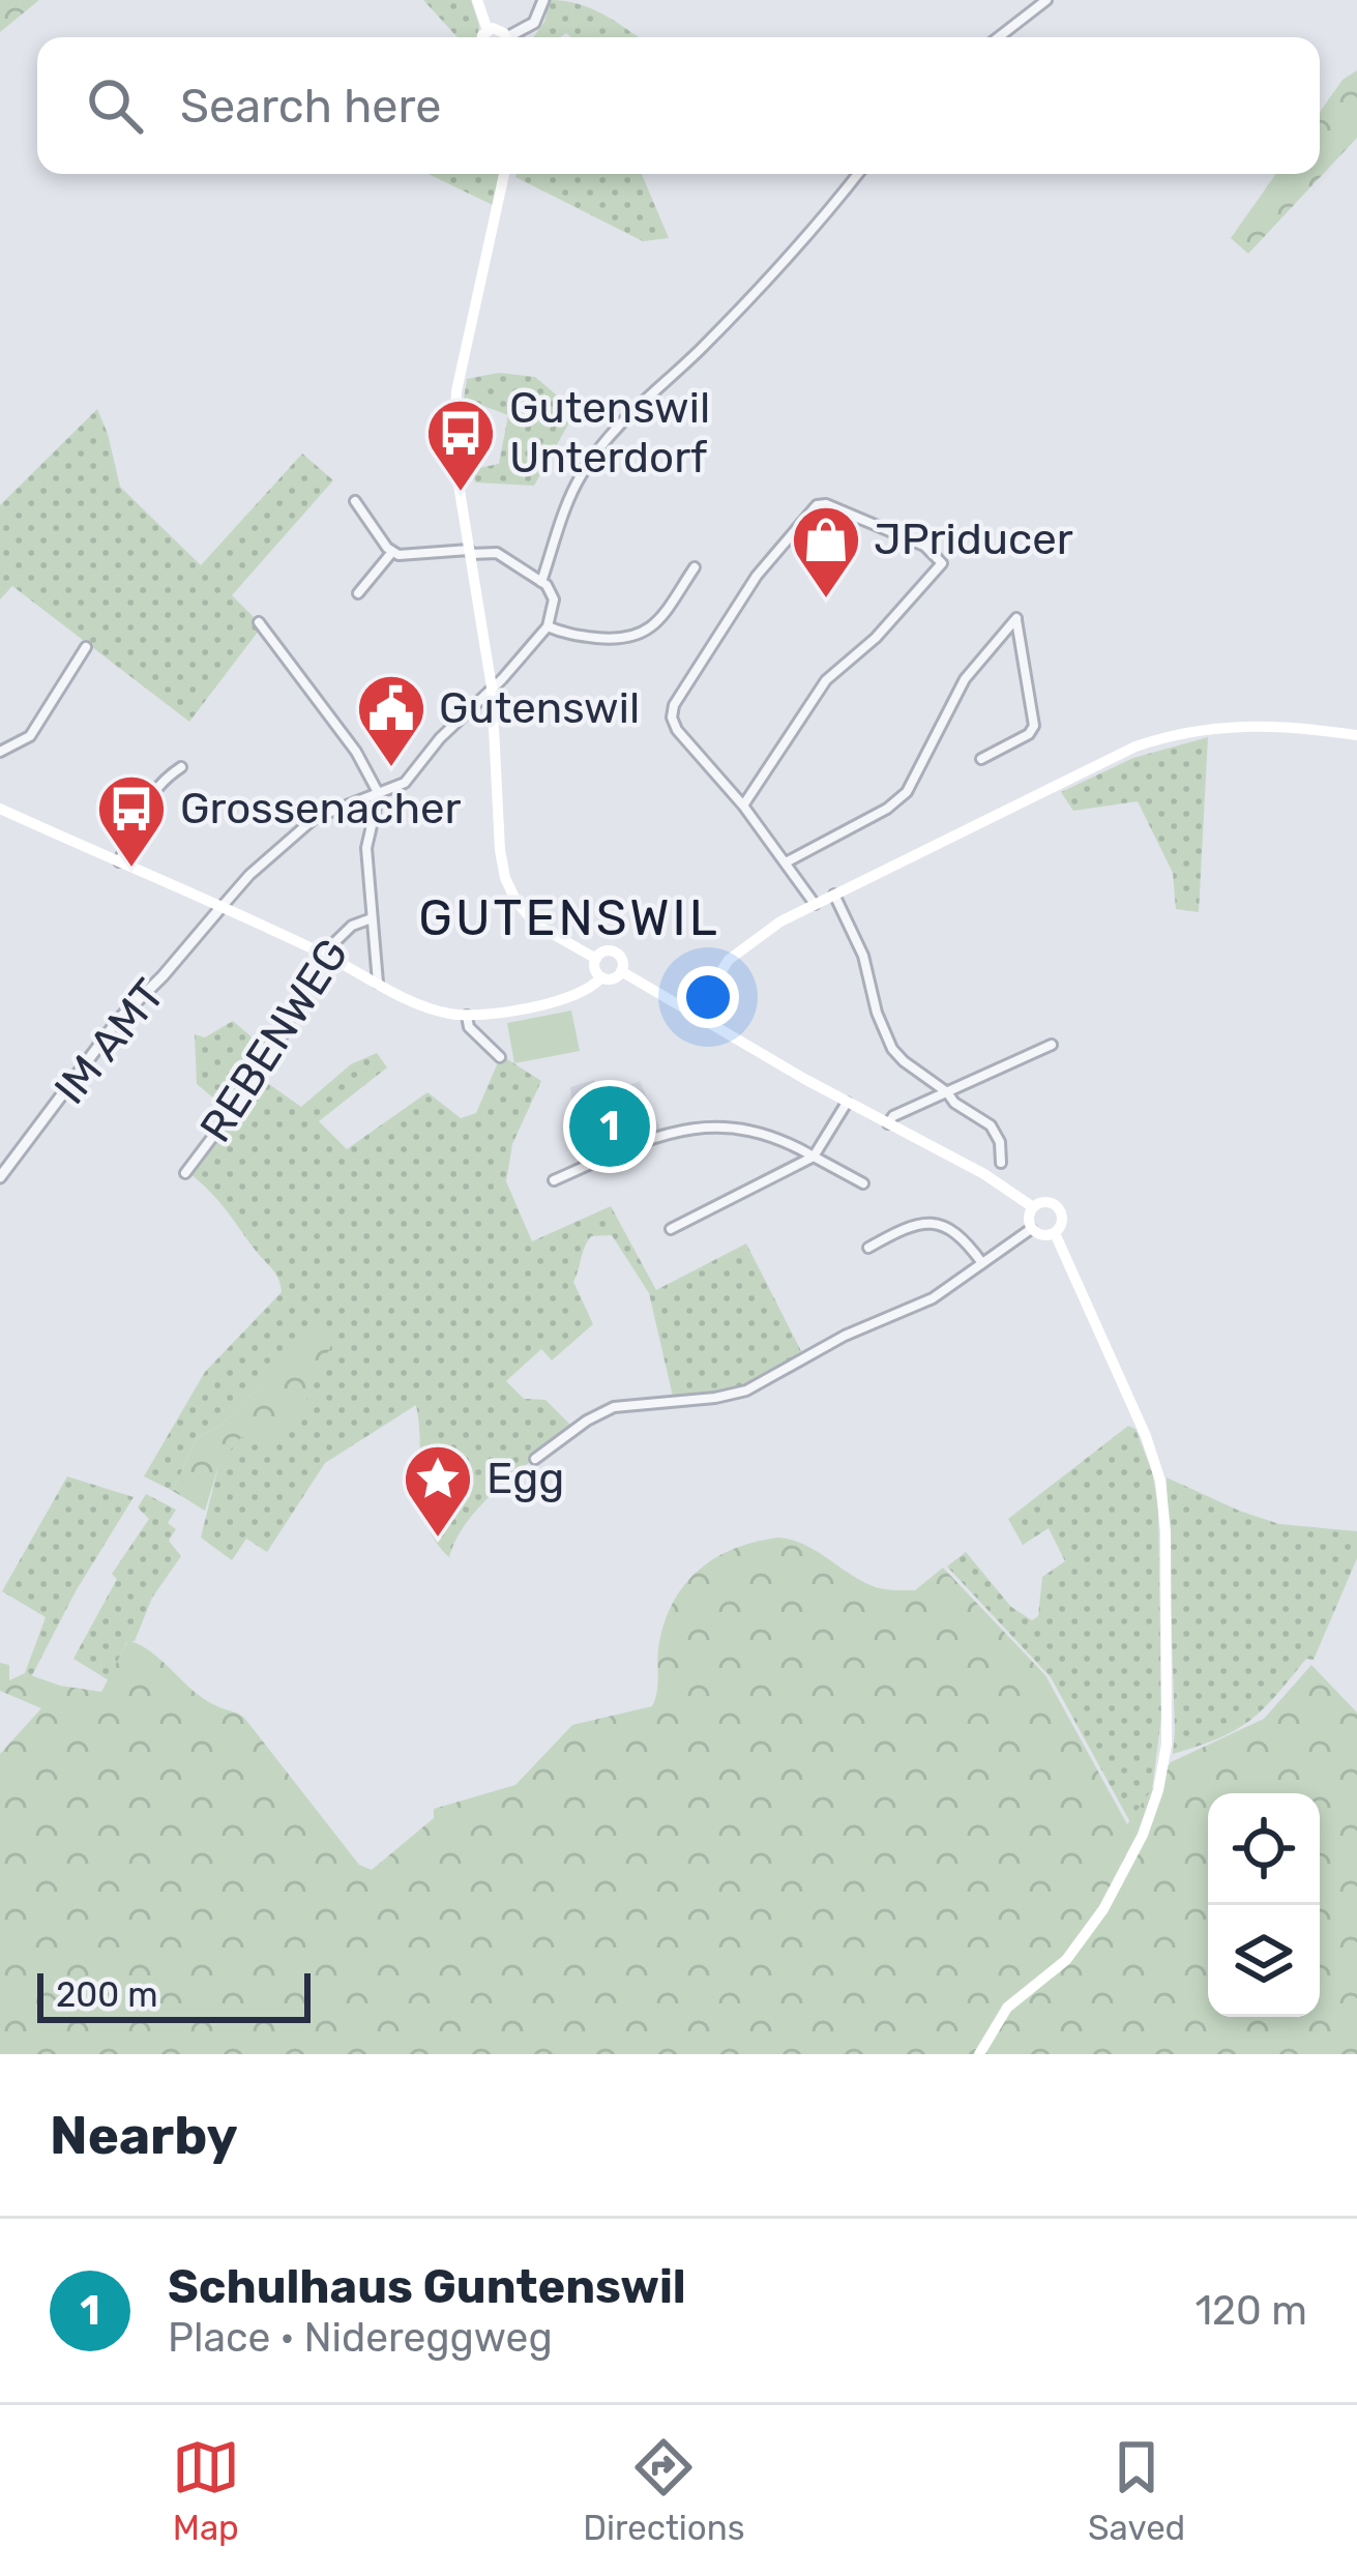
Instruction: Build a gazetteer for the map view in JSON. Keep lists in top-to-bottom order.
{
  "streets": {
    "street": ["REBENWEG", "IM AMT"]
  },
  "districts": ["GUTENSWIL"],
  "places": {
    "bus stop": ["Gutenswil Unterdorf", "Grossenacher"],
    "shop": ["JPriducer"],
    "public building": ["Gutenswil"],
    "place": ["Egg"]
  },
  "scale_bar": "200 m",
  "page": {
    "search": "Search here",
    "pins": "1",
    "scale": "200 m",
    "heading": "Nearby",
    "list": [
      {
        "mark": "1",
        "name": "Schulhaus Guntenswil",
        "note": "Place · Nidereggweg",
        "value": "120 m"
      }
    ],
    "nav": ["Map", "Directions", "Saved"]
  }
}
